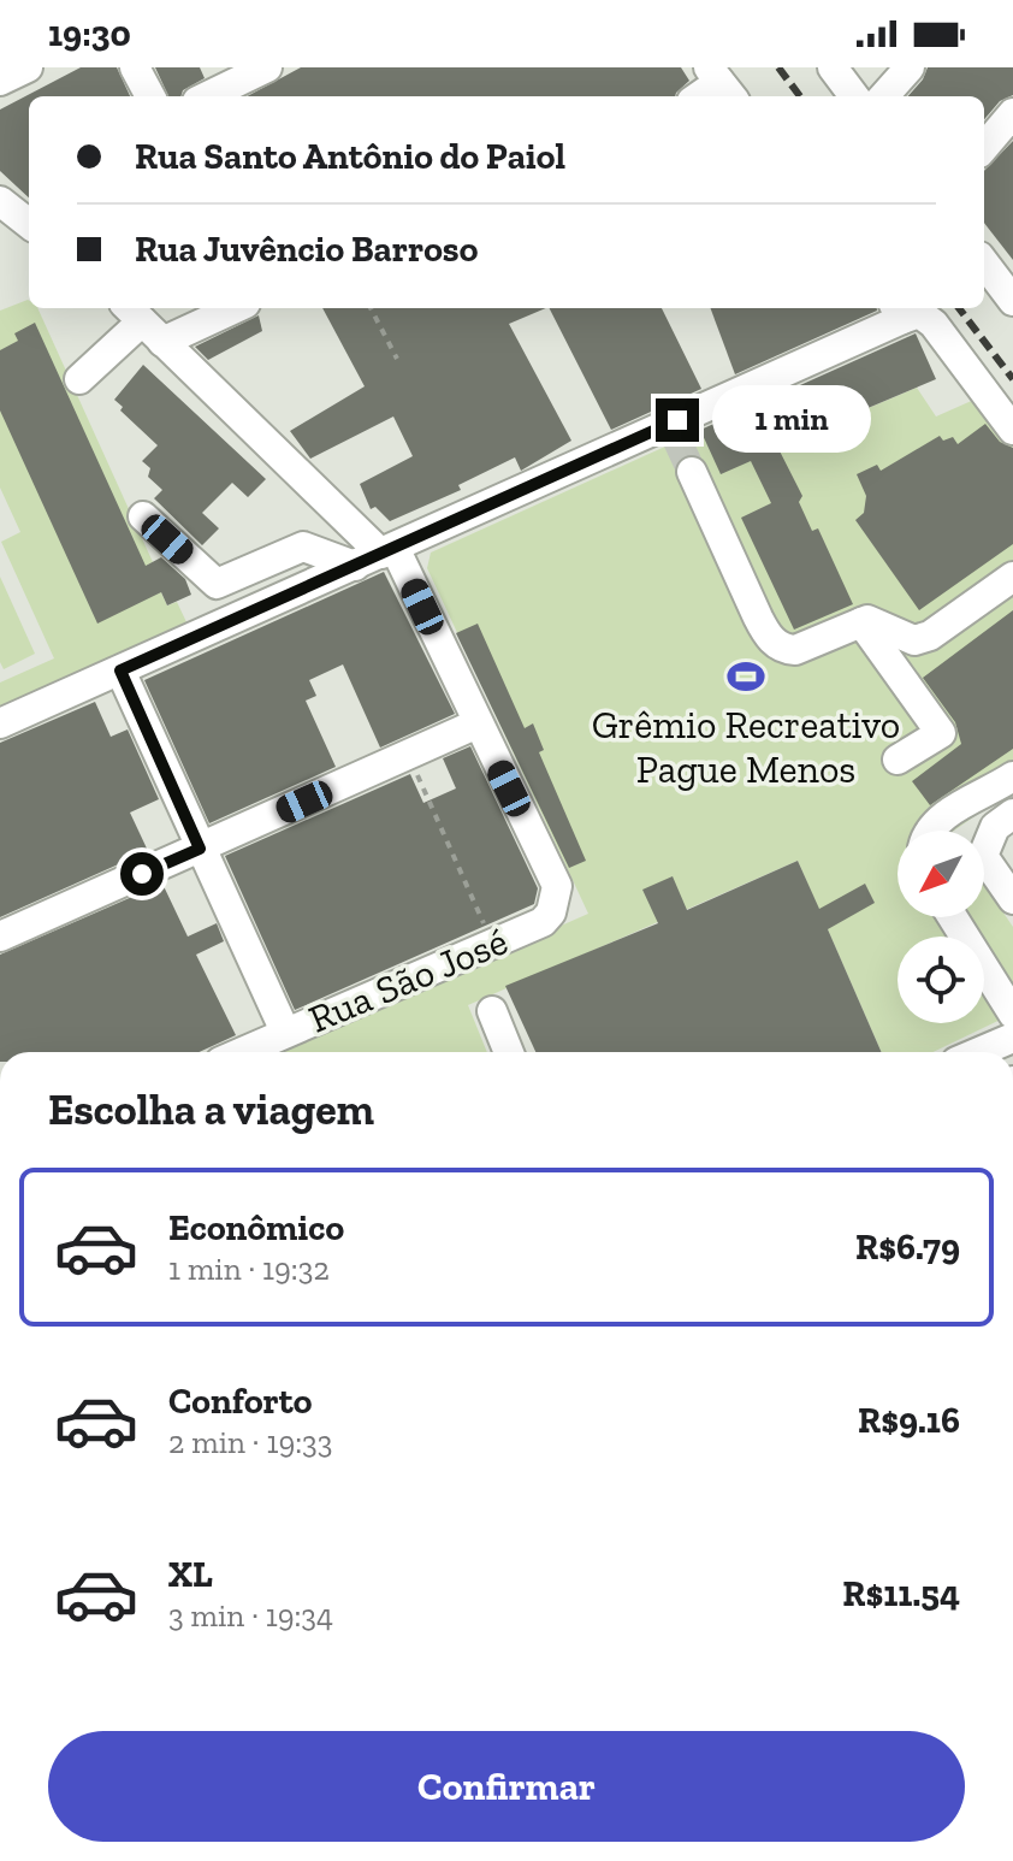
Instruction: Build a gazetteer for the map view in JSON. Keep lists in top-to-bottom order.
{
  "streets": {
    "street": ["Rua São José"]
  },
  "places": {
    "sports": ["Grêmio Recreativo Pague Menos"]
  },
  "north": "bottom left",
  "page": {
    "status": "19:30",
    "banner": ["Rua Santo Antônio do Paiol", "Rua Juvêncio Barroso"],
    "bubble": "1 min",
    "heading": "Escolha a viagem",
    "list": [
      {
        "name": "Econômico",
        "note": "1 min · 19:32",
        "value": "R$6.79"
      },
      {
        "name": "Conforto",
        "note": "2 min · 19:33",
        "value": "R$9.16"
      },
      {
        "name": "XL",
        "note": "3 min · 19:34",
        "value": "R$11.54"
      }
    ],
    "buttons": "Confirmar"
  }
}
